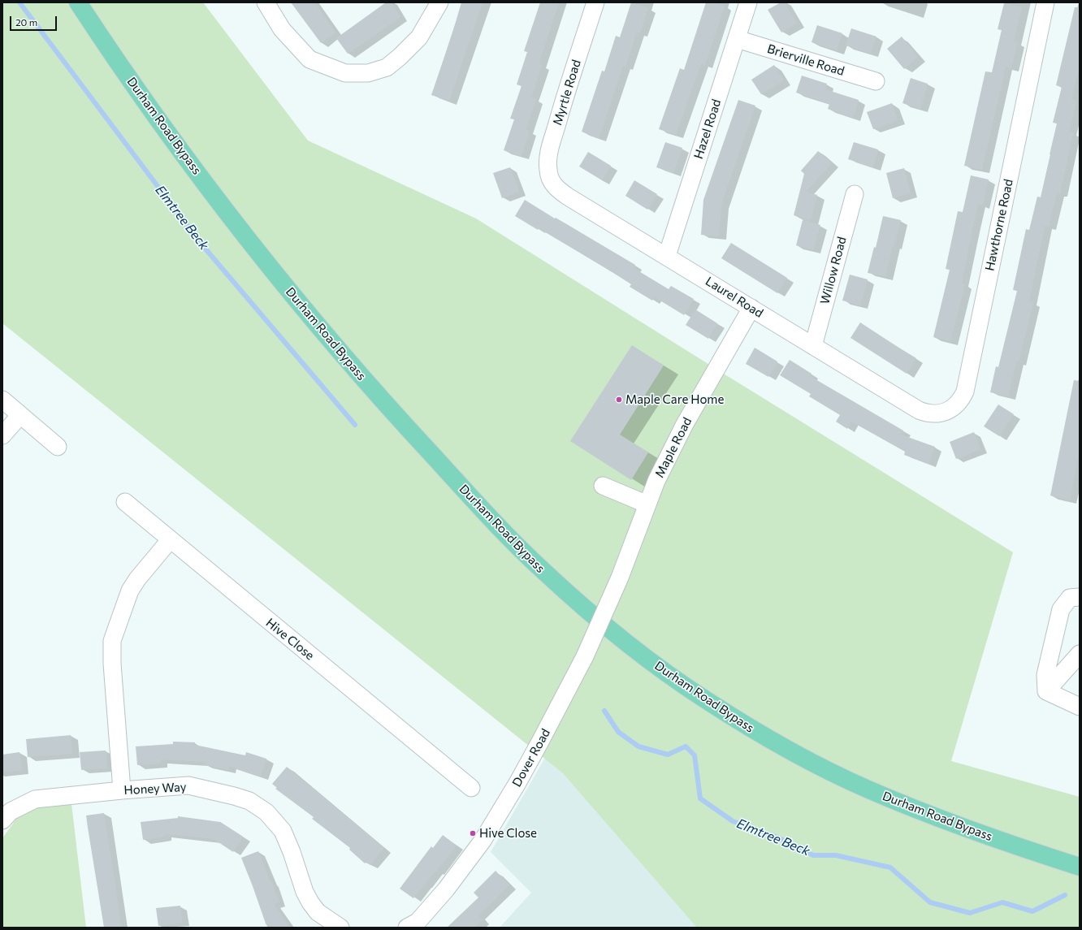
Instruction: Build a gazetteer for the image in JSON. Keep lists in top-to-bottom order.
{
  "streets": {
    "main road": ["Durham Road Bypass"],
    "street": [
      "Brierville Road",
      "Myrtle Road",
      "Hazel Road",
      "Hawthorne Road",
      "Willow Road",
      "Laurel Road",
      "Maple Road",
      "Hive Close",
      "Dover Road",
      "Honey Way"
    ]
  },
  "crossings": [
    ["Brierville Road", "Hazel Road"],
    ["Myrtle Road", "Laurel Road"],
    ["Hazel Road", "Laurel Road"],
    ["Hawthorne Road", "Laurel Road"],
    ["Willow Road", "Laurel Road"],
    ["Laurel Road", "Maple Road"],
    ["Maple Road", "Dover Road"]
  ],
  "water": ["Elmtree Beck"],
  "places": ["Maple Care Home", "Hive Close"],
  "scale_bar": "20 m"
}
